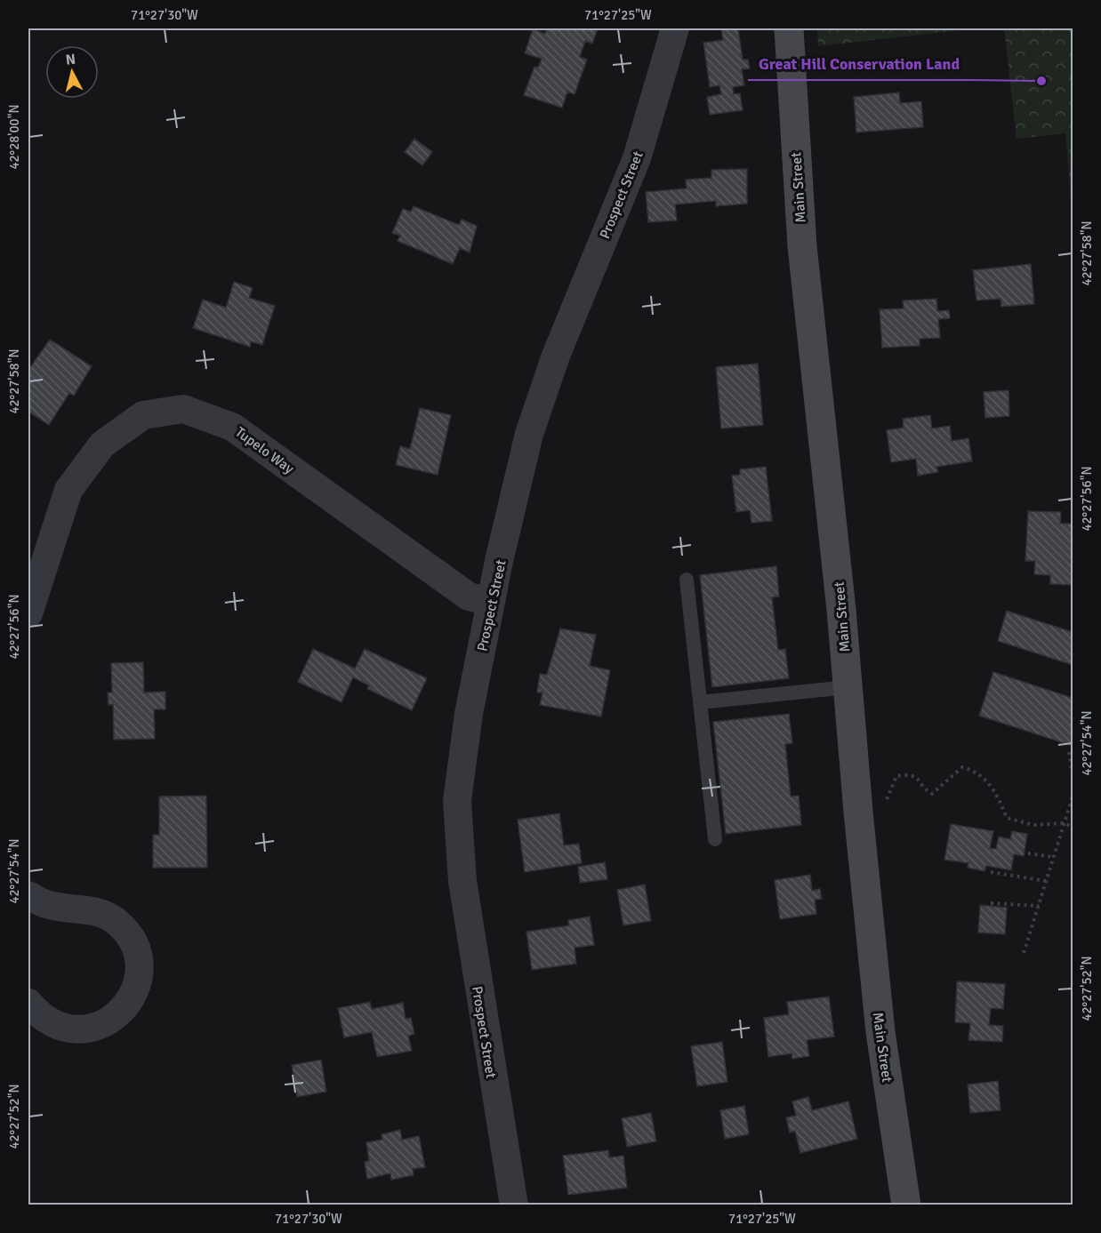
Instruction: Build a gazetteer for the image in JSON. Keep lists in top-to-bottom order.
{
  "streets": {
    "main road": ["Main Street"],
    "street": ["Prospect Street", "Tupelo Way"]
  },
  "crossings": [
    ["Prospect Street", "Tupelo Way"]
  ],
  "places": ["Great Hill Conservation Land"],
  "north": "top",
  "coordinates": [
    "71°27'30\"W",
    "71°27'25\"W",
    "42°28'00\"N",
    "42°27'58\"N",
    "42°27'56\"N",
    "42°27'54\"N",
    "42°27'52\"N"
  ]
}
